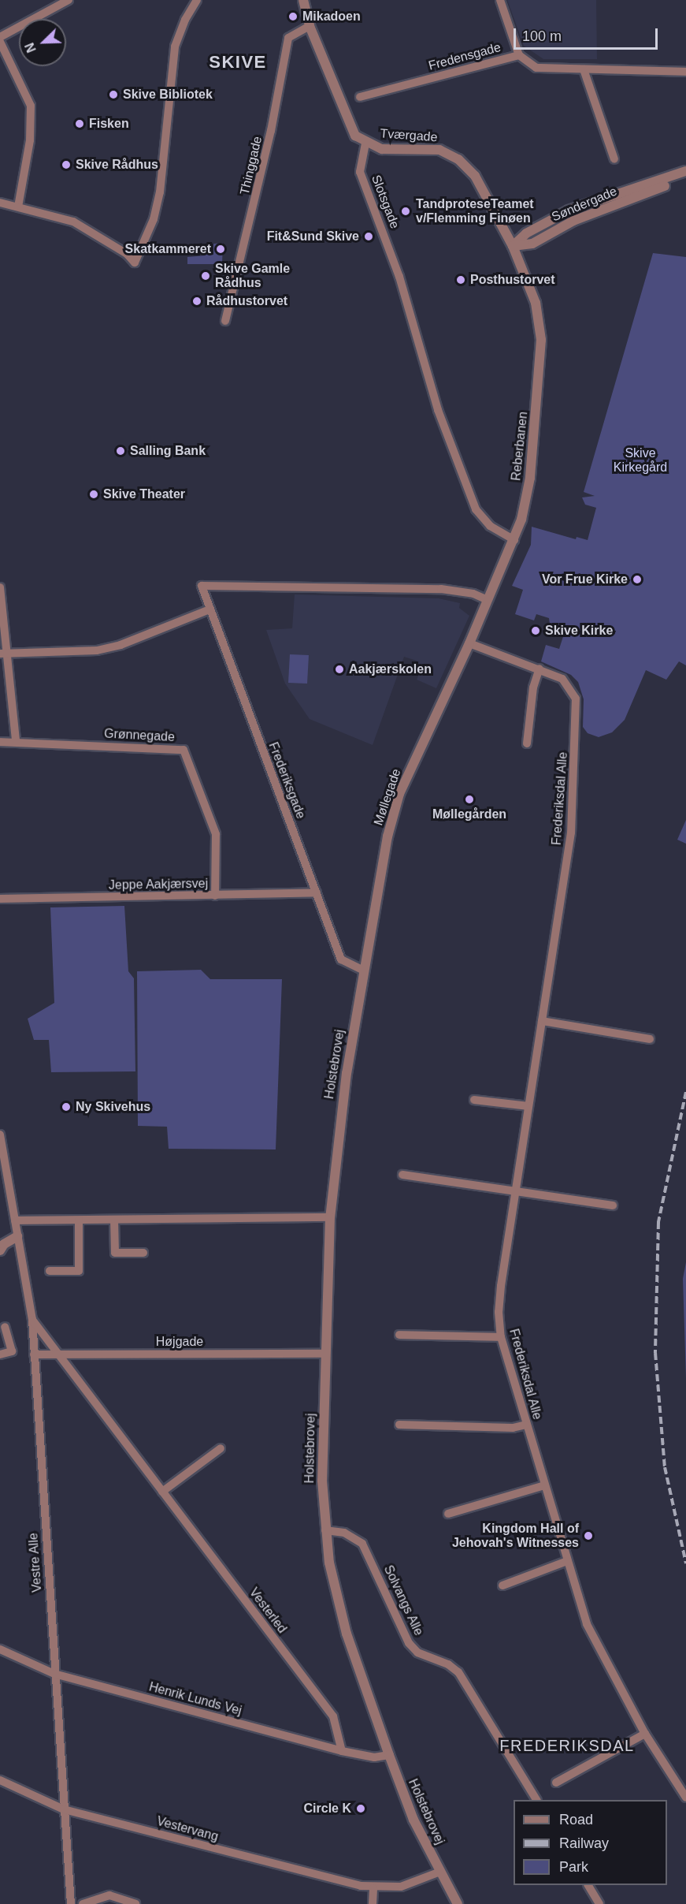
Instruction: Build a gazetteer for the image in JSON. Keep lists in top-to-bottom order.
{
  "streets": {
    "street": [
      "Fredensgade",
      "Tværgade",
      "Thinggade",
      "Slotsgade",
      "Søndergade",
      "Reberbanen",
      "Grønnegade",
      "Frederiksgade",
      "Møllegade",
      "Frederiksdal Alle",
      "Jeppe Aakjærsvej",
      "Holstebrovej",
      "Højgade",
      "Vestre Alle",
      "Solvangs Alle",
      "Vesterled",
      "Henrik Lunds Vej",
      "Vestervang"
    ]
  },
  "crossings": [
    ["Tværgade", "Slotsgade"],
    ["Tværgade", "Søndergade"],
    ["Tværgade", "Reberbanen"],
    ["Slotsgade", "Reberbanen"],
    ["Søndergade", "Reberbanen"],
    ["Reberbanen", "Frederiksgade"],
    ["Reberbanen", "Møllegade"],
    ["Reberbanen", "Frederiksdal Alle"],
    ["Grønnegade", "Jeppe Aakjærsvej"],
    ["Frederiksgade", "Møllegade"],
    ["Frederiksgade", "Jeppe Aakjærsvej"],
    ["Frederiksgade", "Holstebrovej"],
    ["Møllegade", "Frederiksdal Alle"],
    ["Møllegade", "Holstebrovej"],
    ["Holstebrovej", "Højgade"],
    ["Holstebrovej", "Solvangs Alle"],
    ["Holstebrovej", "Henrik Lunds Vej"],
    ["Holstebrovej", "Vestervang"],
    ["Højgade", "Vestre Alle"],
    ["Højgade", "Vesterled"],
    ["Vestre Alle", "Vesterled"],
    ["Vestre Alle", "Henrik Lunds Vej"],
    ["Vestre Alle", "Vestervang"],
    ["Vesterled", "Henrik Lunds Vej"]
  ],
  "districts": ["SKIVE", "FREDERIKSDAL"],
  "parks": ["Skive Kirkegård"],
  "places": [
    "Mikadoen",
    "Skive Bibliotek",
    "Fisken",
    "Skive Rådhus",
    "TandproteseTeamet v/Flemming Finøen",
    "Fit&Sund Skive",
    "Skatkammeret",
    "Skive Gamle Rådhus",
    "Posthustorvet",
    "Rådhustorvet",
    "Salling Bank",
    "Skive Theater",
    "Vor Frue Kirke",
    "Skive Kirke",
    "Aakjærskolen",
    "Møllegården",
    "Ny Skivehus",
    "Kingdom Hall of Jehovah's Witnesses",
    "Circle K"
  ],
  "legend": ["Road", "Railway", "Park"],
  "scale_bar": "100 m",
  "north": "bottom left"
}
